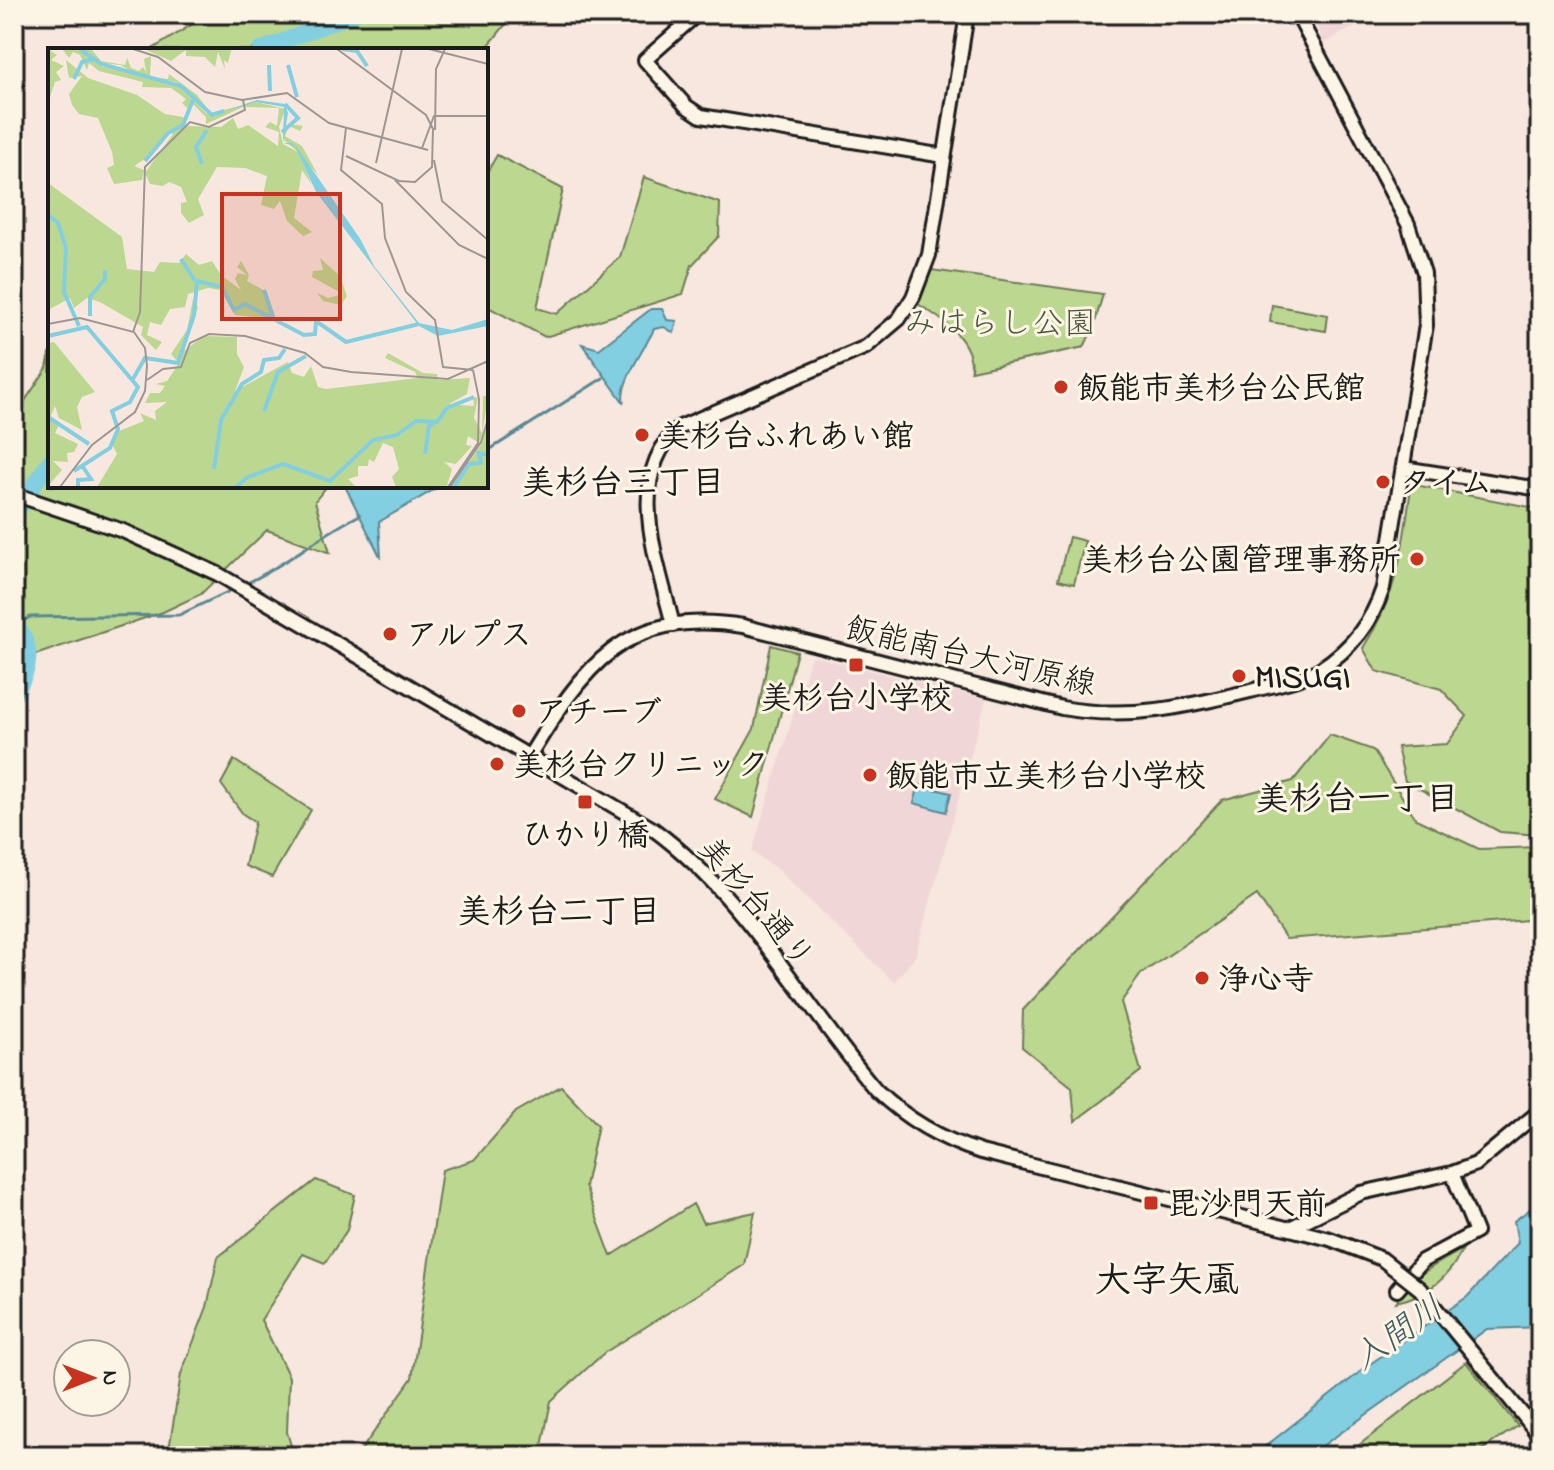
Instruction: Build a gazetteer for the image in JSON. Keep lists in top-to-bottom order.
{
  "streets": {
    "street": ["飯能南台大河原線", "美杉台通り"]
  },
  "crossings": [
    ["飯能南台大河原線", "美杉台通り"]
  ],
  "districts": [
    "美杉台三丁目",
    "美杉台一丁目",
    "美杉台二丁目",
    "大字矢颪"
  ],
  "water": ["入間川"],
  "parks": ["みはらし公園"],
  "places": {
    "other": [
      "飯能市美杉台公民館",
      "美杉台ふれあい館",
      "タイム",
      "美杉台公園管理事務所",
      "アルプス",
      "MISUGI",
      "アチーブ",
      "美杉台クリニック",
      "飯能市立美杉台小学校",
      "浄心寺"
    ],
    "transit": ["美杉台小学校", "ひかり橋", "毘沙門天前"]
  },
  "north": "right"
}
